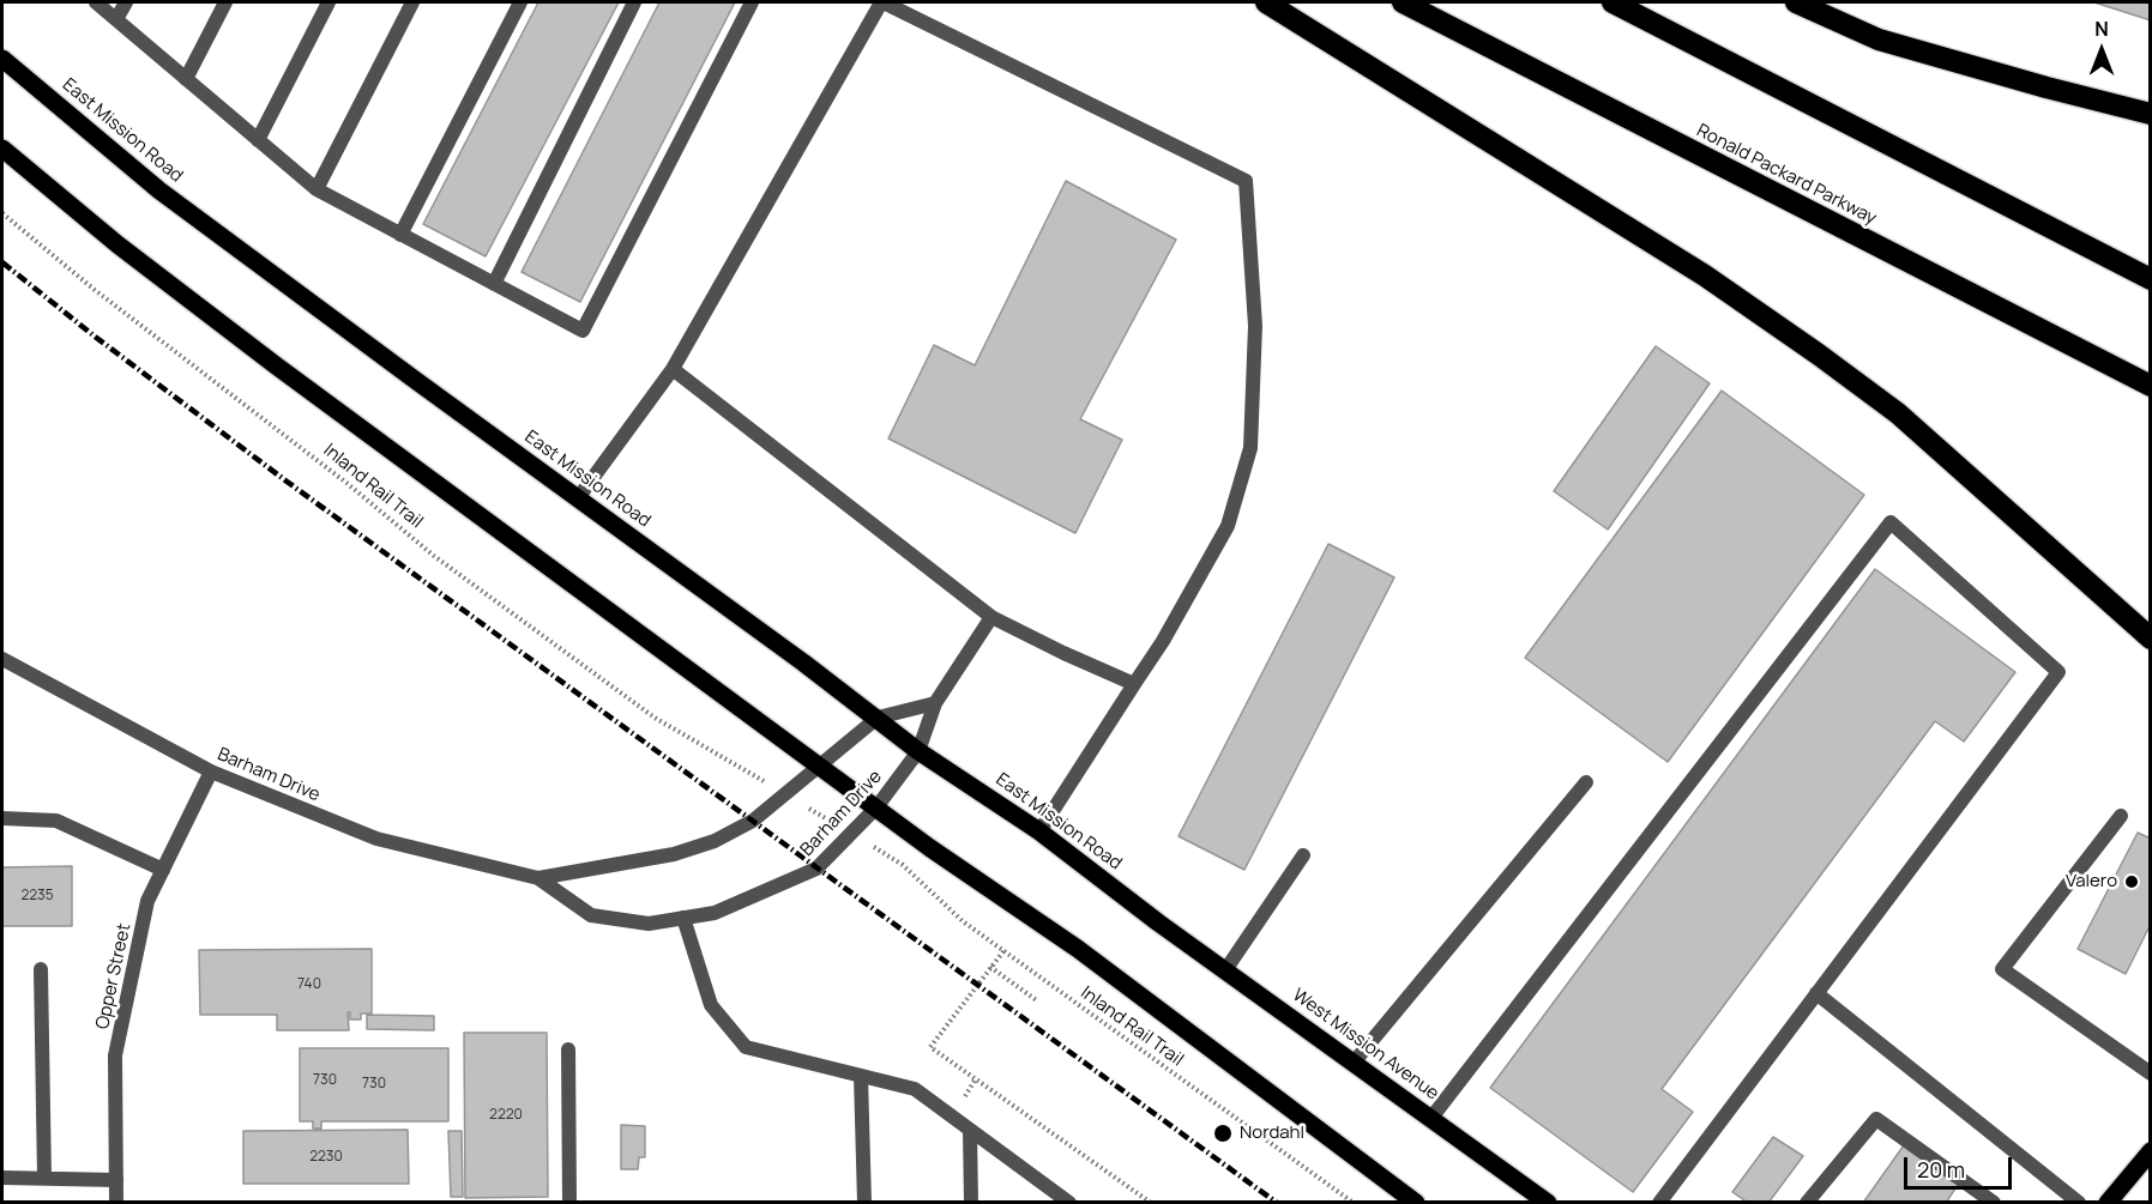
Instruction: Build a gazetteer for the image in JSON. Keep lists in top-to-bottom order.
{
  "streets": {
    "highway": ["Ronald Packard Parkway"],
    "main road": ["East Mission Road", "West Mission Avenue"],
    "street": ["Barham Drive", "Opper Street"],
    "path": ["Inland Rail Trail"]
  },
  "crossings": [
    ["East Mission Road", "Barham Drive"],
    ["East Mission Road", "West Mission Avenue"],
    ["Inland Rail Trail", "Barham Drive"],
    ["Barham Drive", "Opper Street"]
  ],
  "places": ["Valero", "Nordahl"],
  "house_numbers": [
    "2235",
    "740",
    "730",
    "730",
    "2220",
    "2230"
  ],
  "scale_bar": "20 m",
  "north": "top"
}
